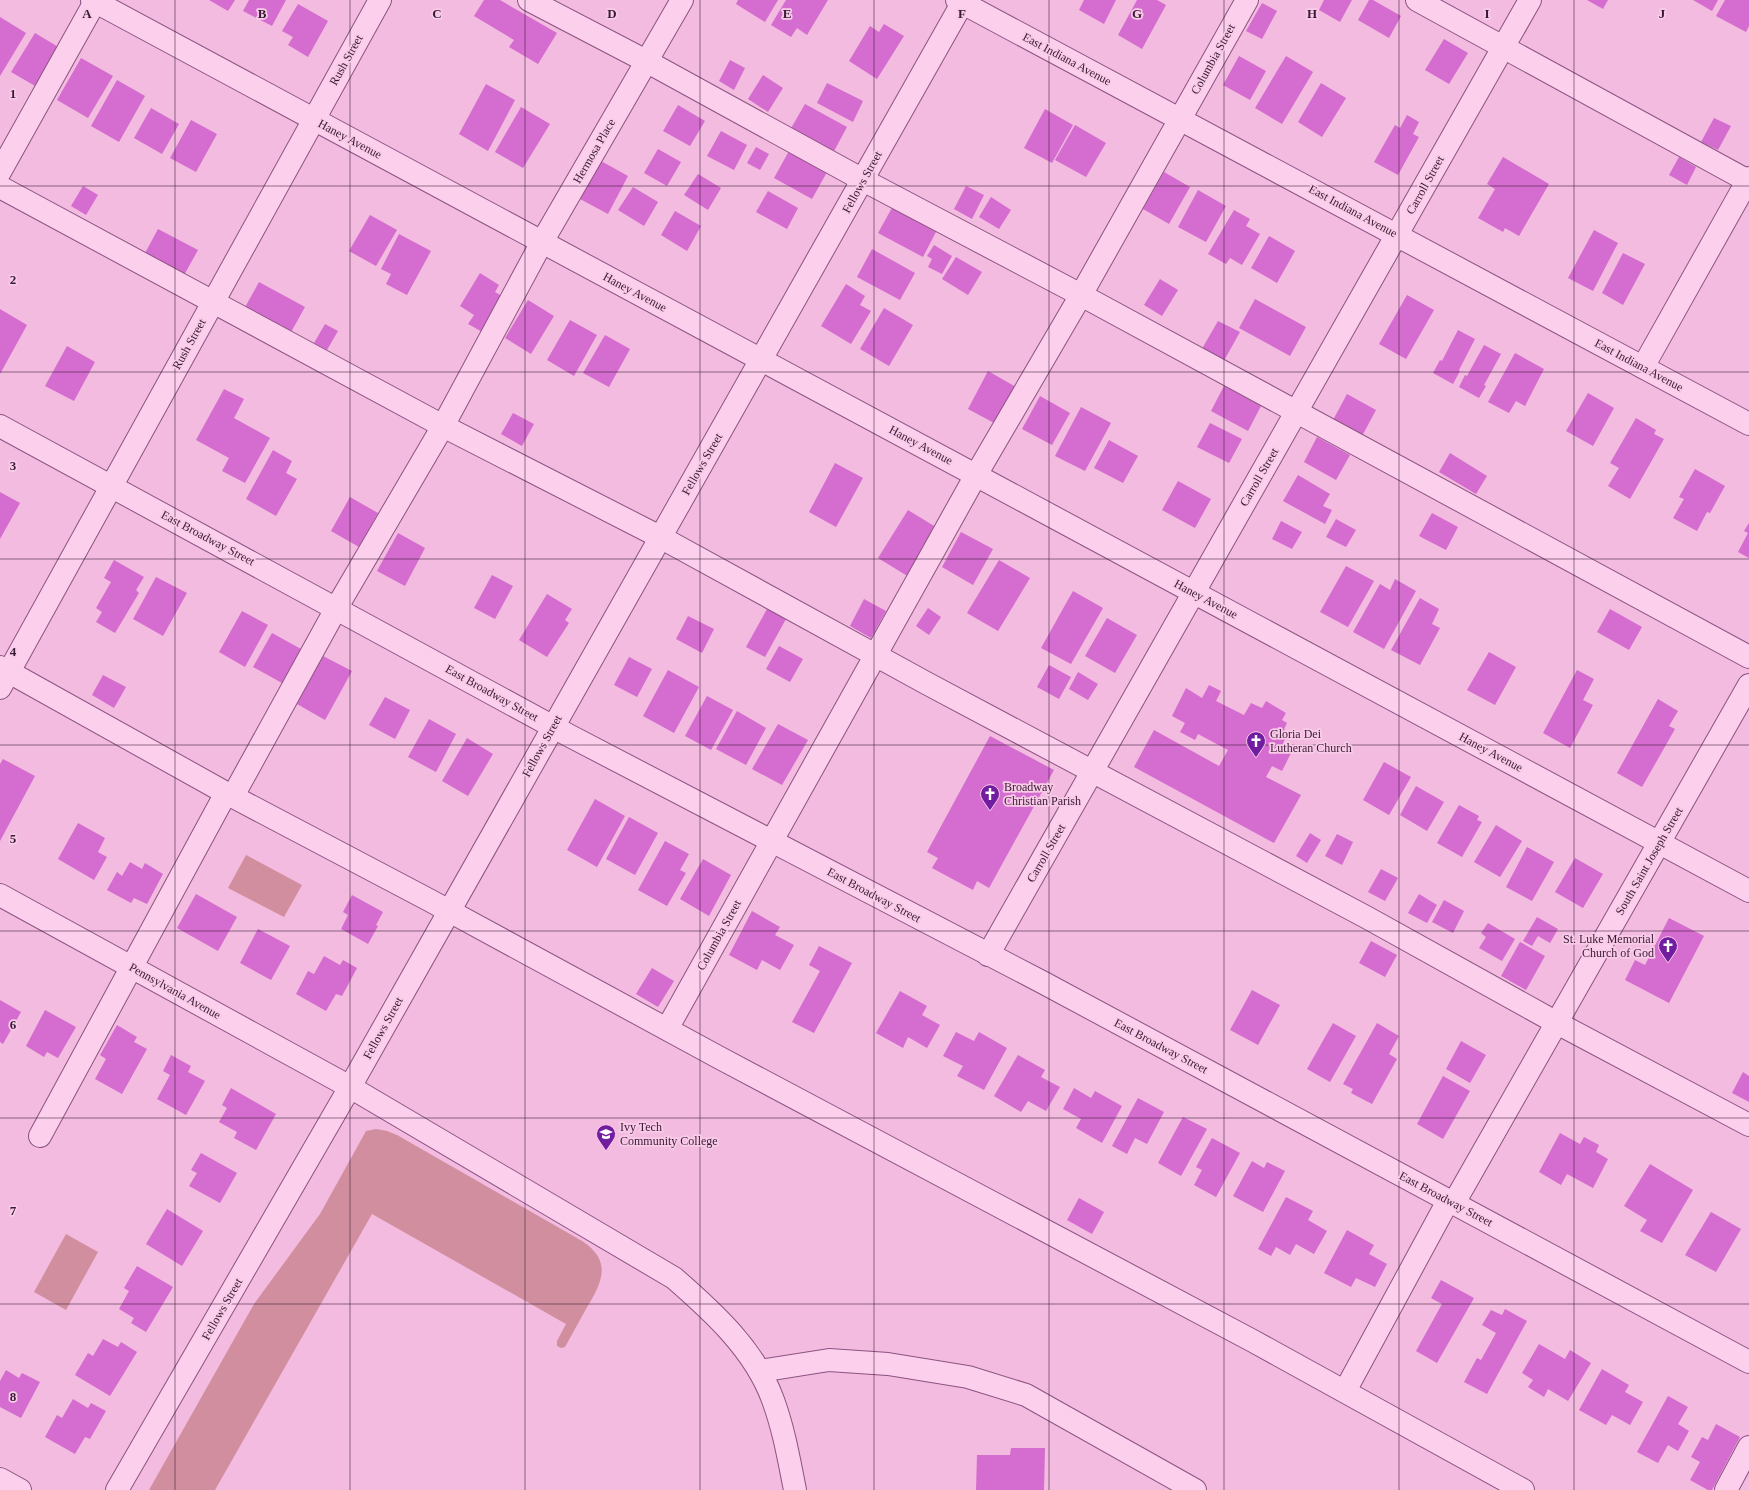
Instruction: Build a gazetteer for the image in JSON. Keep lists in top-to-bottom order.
{
  "streets": {
    "street": [
      "East Indiana Avenue",
      "Columbia Street",
      "Rush Street",
      "Haney Avenue",
      "Hermosa Place",
      "Fellows Street",
      "Carroll Street",
      "East Broadway Street",
      "South Saint Joseph Street",
      "Pennsylvania Avenue"
    ]
  },
  "crossings": [
    ["East Indiana Avenue", "Columbia Street"],
    ["East Indiana Avenue", "Fellows Street"],
    ["East Indiana Avenue", "Carroll Street"],
    ["Columbia Street", "Haney Avenue"],
    ["Columbia Street", "East Broadway Street"],
    ["Rush Street", "Haney Avenue"],
    ["Rush Street", "East Broadway Street"],
    ["Haney Avenue", "Hermosa Place"],
    ["Haney Avenue", "Fellows Street"],
    ["Haney Avenue", "Carroll Street"],
    ["Haney Avenue", "South Saint Joseph Street"],
    ["Hermosa Place", "East Broadway Street"],
    ["Hermosa Place", "Pennsylvania Avenue"],
    ["Fellows Street", "East Broadway Street"],
    ["Fellows Street", "Pennsylvania Avenue"],
    ["Carroll Street", "East Broadway Street"],
    ["East Broadway Street", "South Saint Joseph Street"]
  ],
  "places": {
    "church": ["Gloria Dei Lutheran Church", "Broadway Christian Parish", "St. Luke Memorial Church of God"],
    "school or university": ["Ivy Tech Community College"]
  },
  "grid": {
    "columns": [
      "A",
      "B",
      "C",
      "D",
      "E",
      "F",
      "G",
      "H",
      "I",
      "J"
    ],
    "rows": [
      "1",
      "2",
      "3",
      "4",
      "5",
      "6",
      "7",
      "8"
    ]
  }
}
